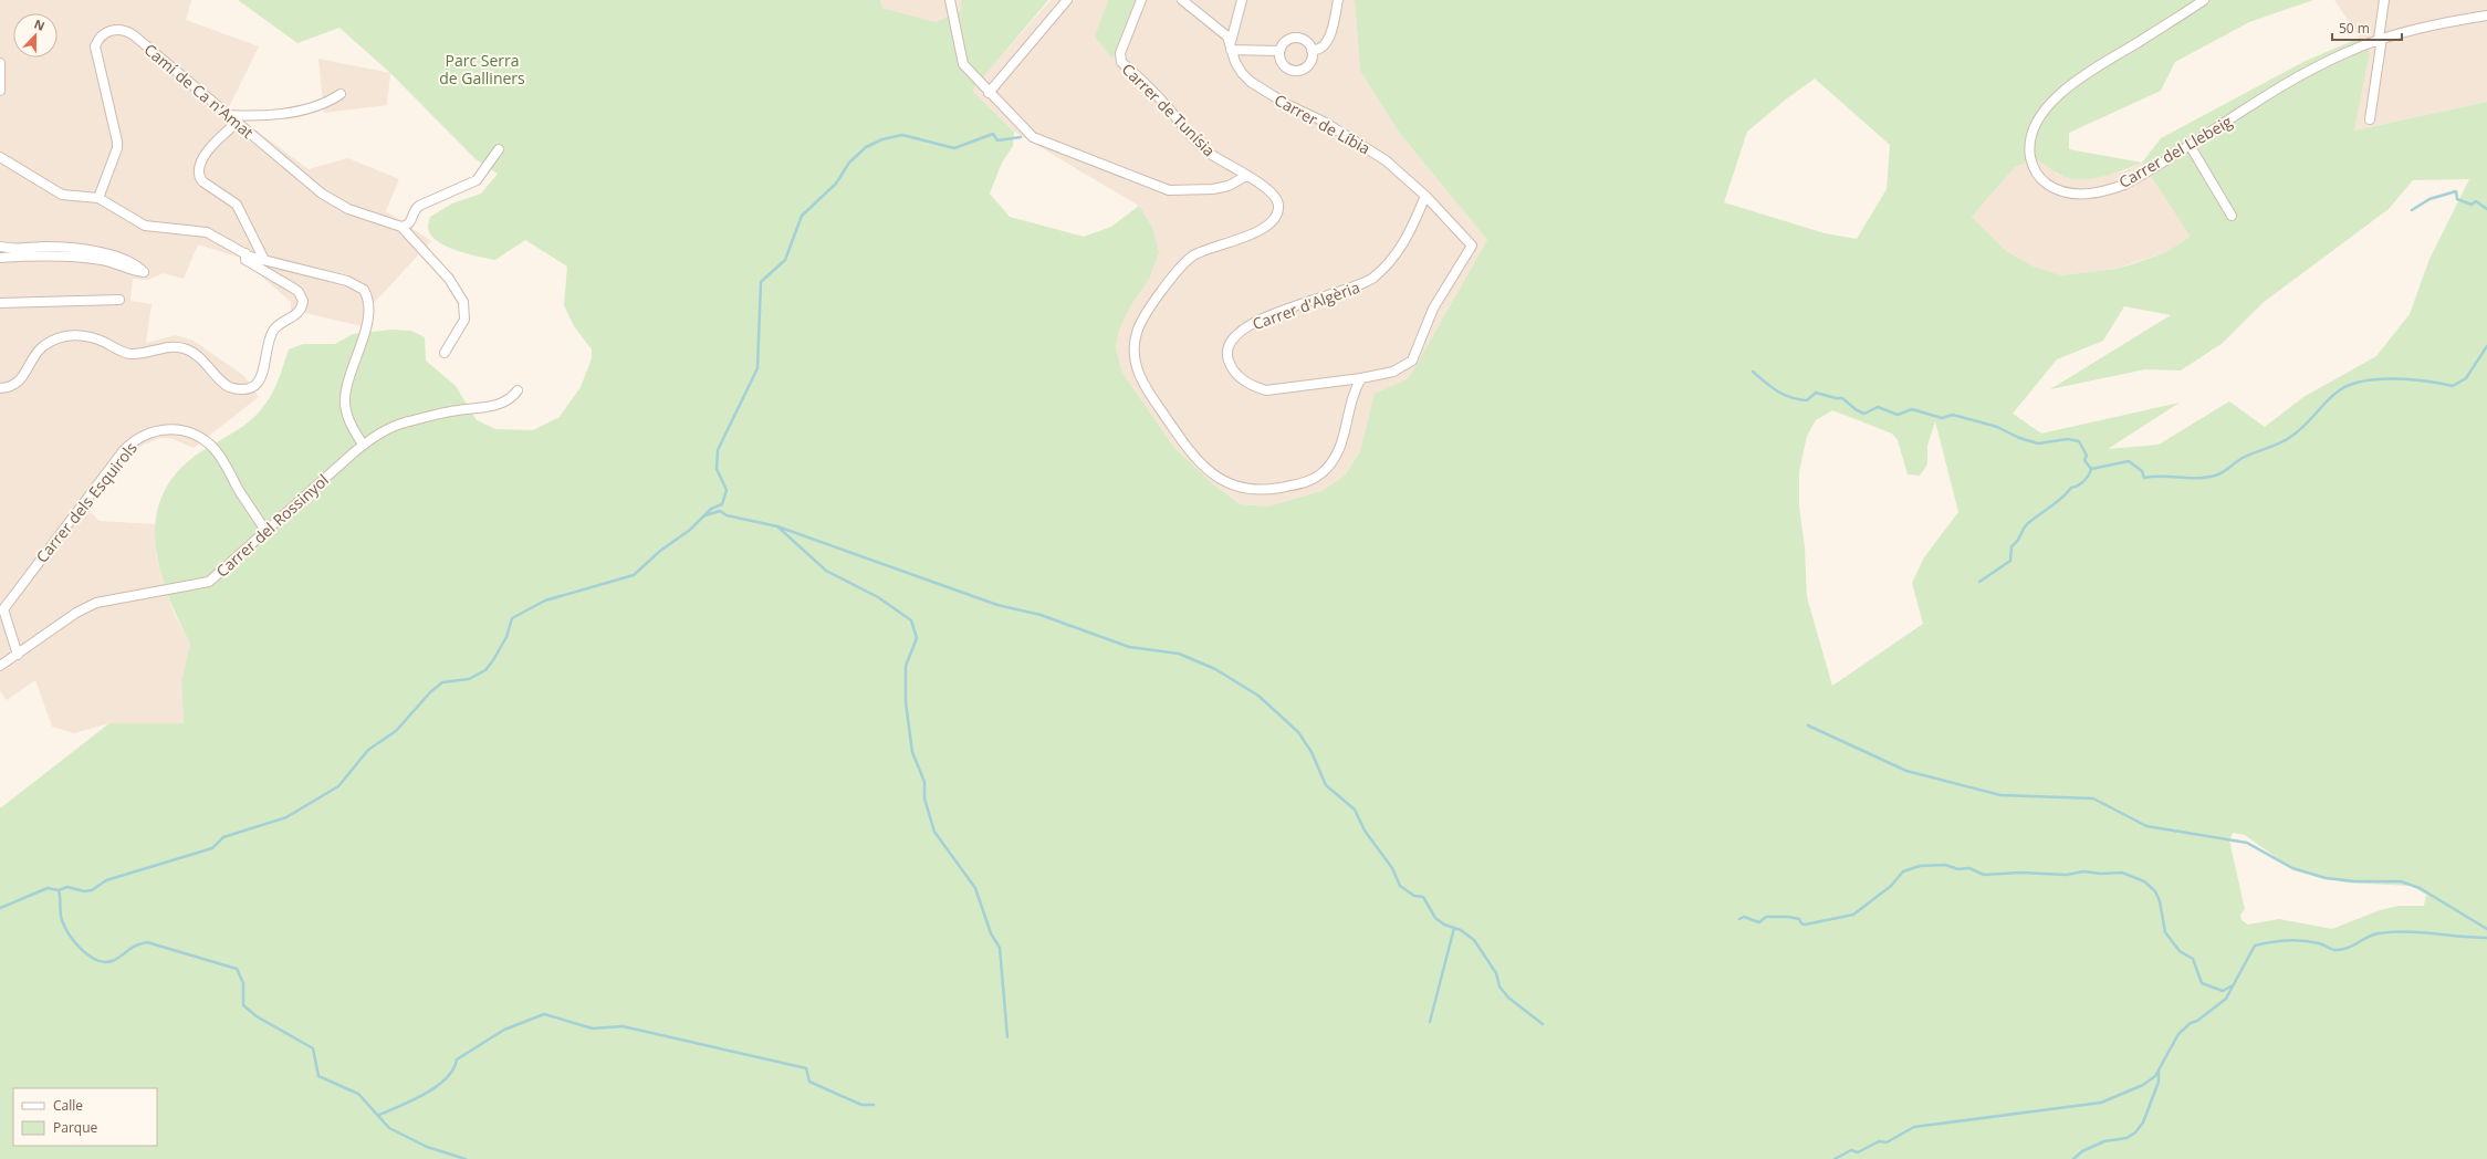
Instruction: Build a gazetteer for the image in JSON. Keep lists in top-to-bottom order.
{
  "streets": {
    "street": [
      "Camí de Ca n'Amat",
      "Carrer de Tunísia",
      "Carrer de Líbia",
      "Carrer del Llebeig",
      "Carrer d'Algèria",
      "Carrer dels Esquirols",
      "Carrer del Rossinyol"
    ]
  },
  "crossings": [
    ["Carrer de Tunísia", "Carrer de Líbia"],
    ["Carrer de Tunísia", "Carrer d'Algèria"],
    ["Carrer de Líbia", "Carrer d'Algèria"],
    ["Carrer dels Esquirols", "Carrer del Rossinyol"]
  ],
  "parks": ["Parc Serra de Galliners"],
  "legend": ["Calle", "Parque"],
  "scale_bar": "50 m",
  "north": "top"
}
